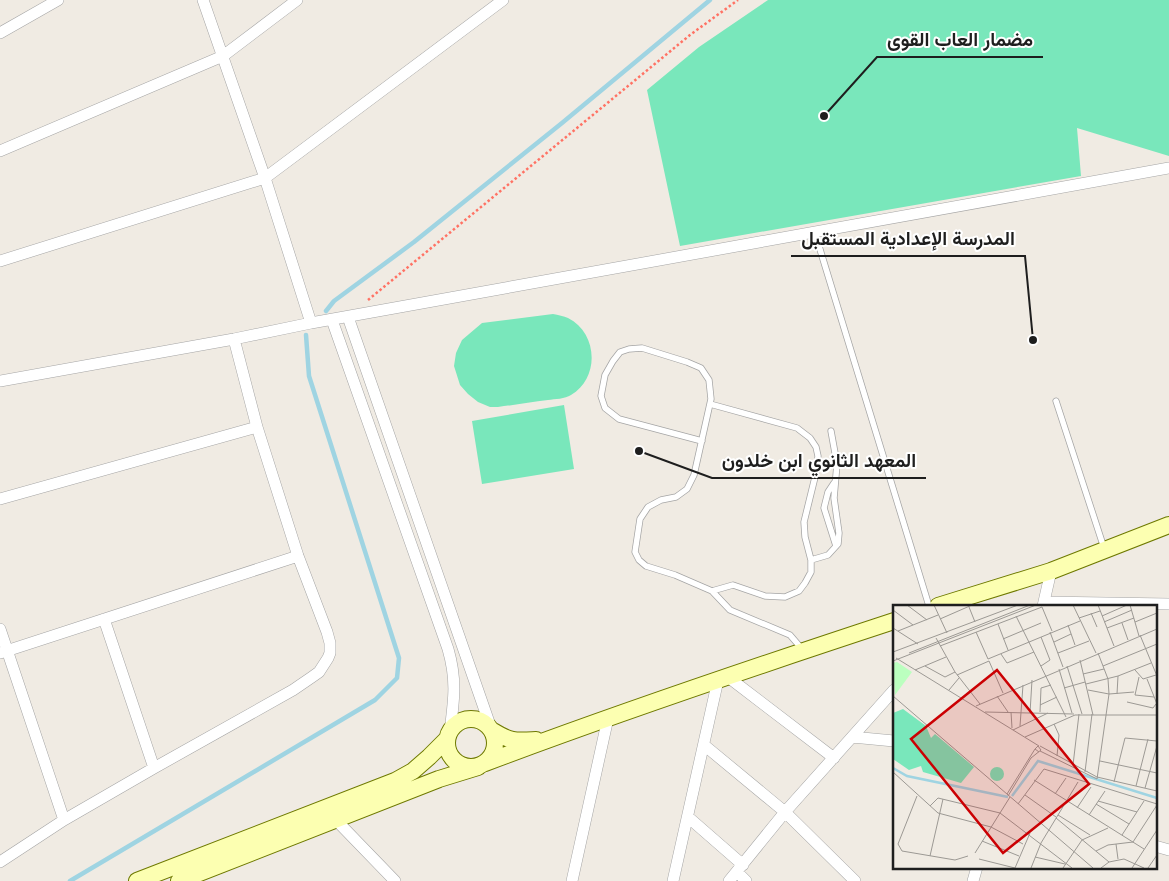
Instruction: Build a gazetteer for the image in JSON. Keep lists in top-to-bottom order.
{
  "places": ["مضمار العاب القوى", "المدرسة الإعدادية المستقبل", "المعهد الثانوي ابن خلدون"]
}
